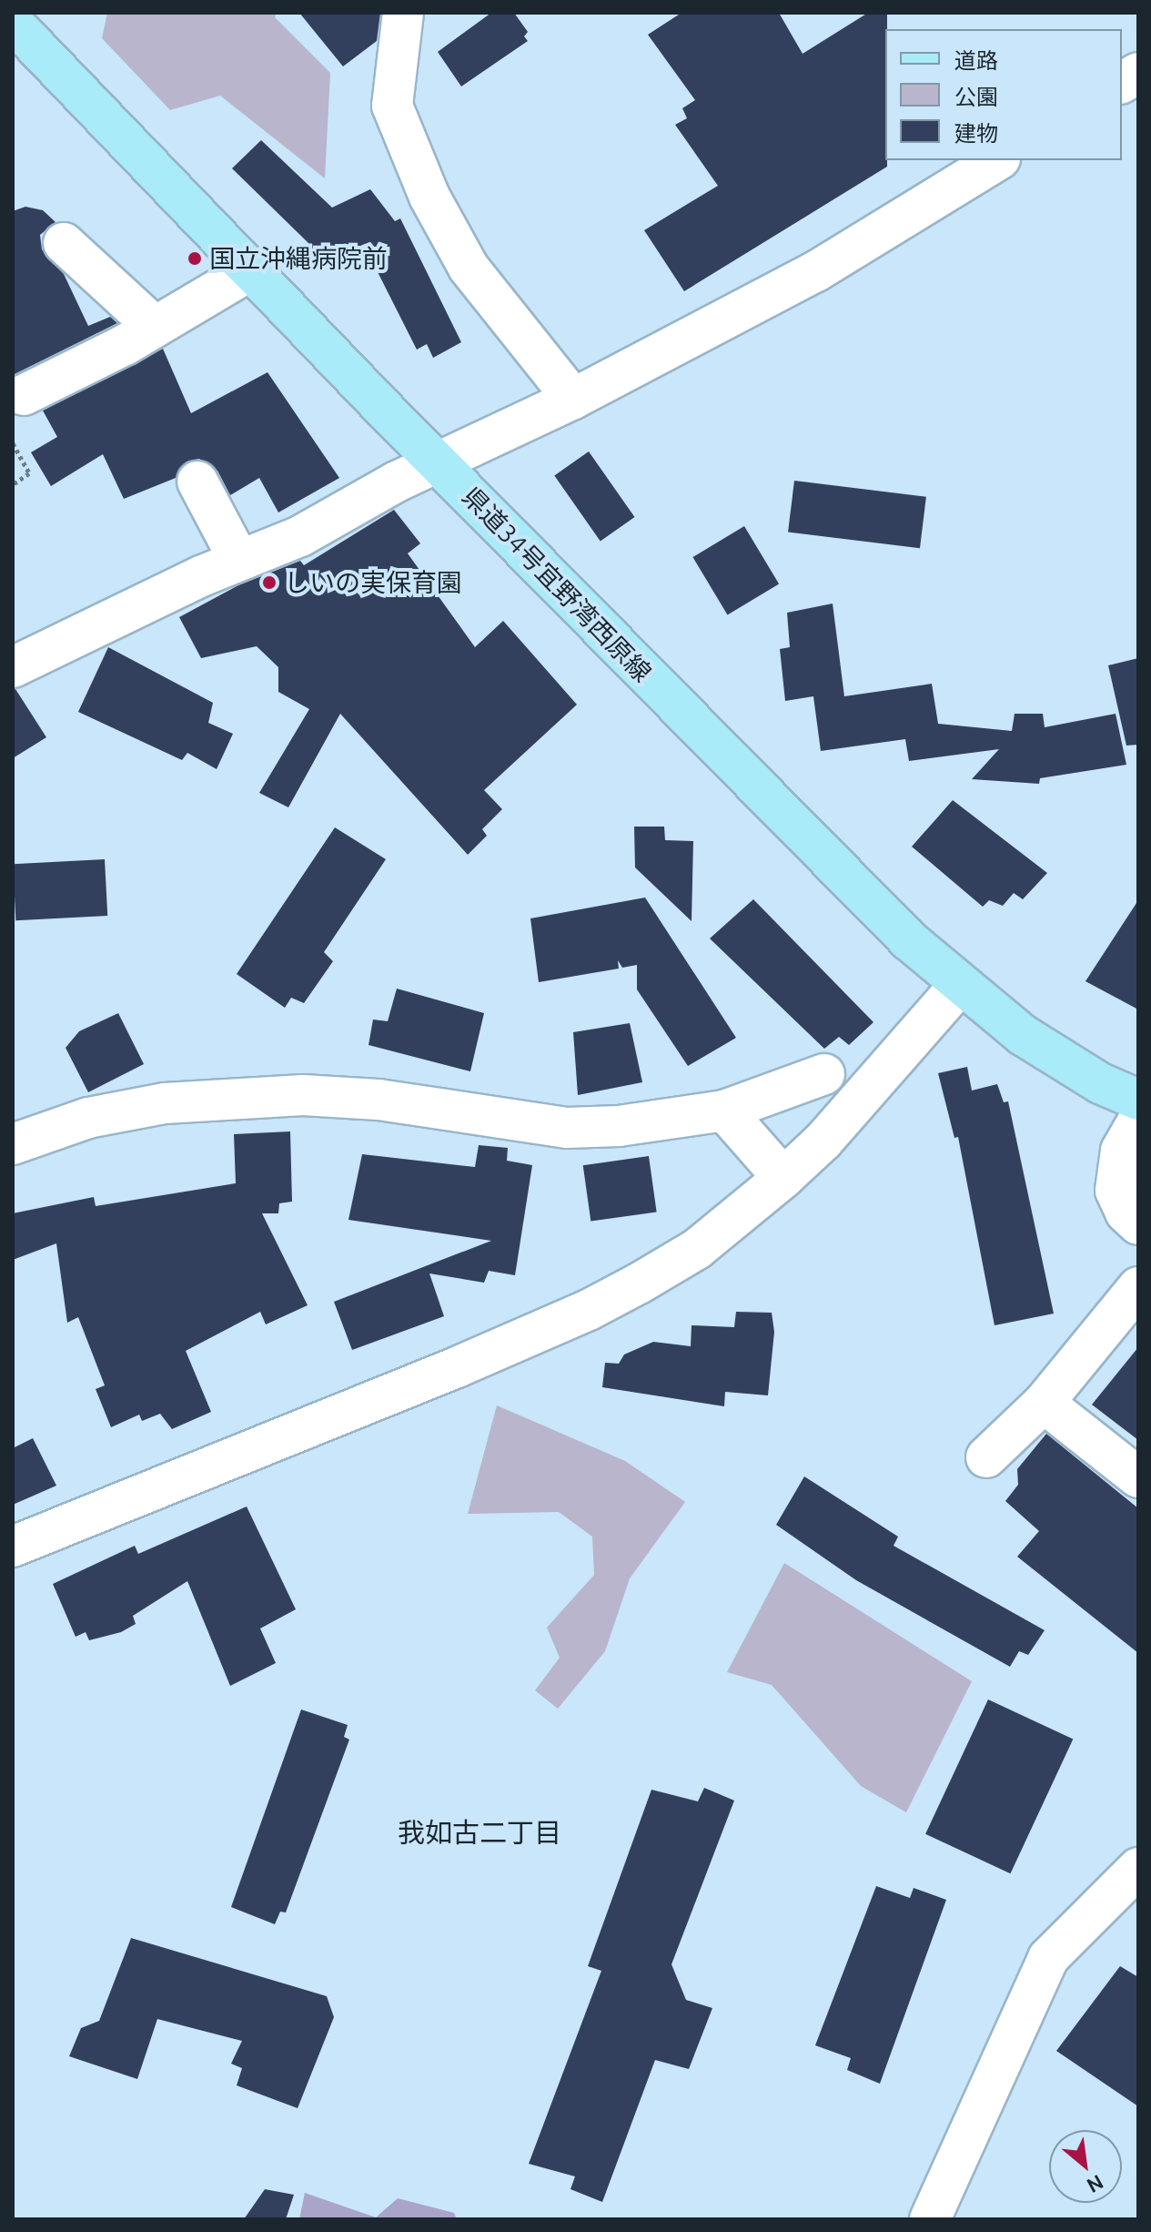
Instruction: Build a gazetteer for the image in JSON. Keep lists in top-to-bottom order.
{
  "streets": {
    "main road": ["県道34号宜野湾西原線"]
  },
  "districts": ["我如古二丁目"],
  "places": ["国立沖縄病院前", "しいの実保育園"],
  "legend": ["道路", "公園", "建物"],
  "north": "bottom right"
}
